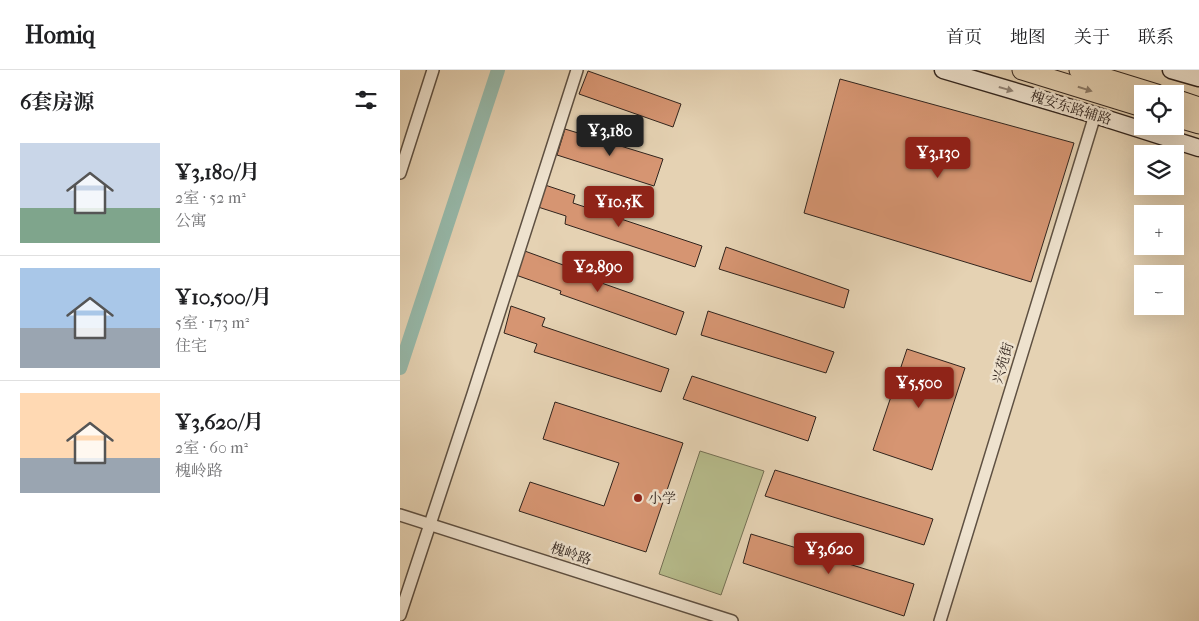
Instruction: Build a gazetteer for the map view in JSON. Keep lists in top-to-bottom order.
{
  "streets": {
    "main road": ["槐安东路辅路"],
    "street": ["兴苑街", "槐岭路"]
  },
  "crossings": [
    ["槐安东路辅路", "兴苑街"]
  ],
  "one_way": ["槐安东路辅路"],
  "places": ["小学"],
  "page": {
    "header": "Homiq",
    "nav": [
      "首页",
      "地图",
      "关于",
      "联系"
    ],
    "heading": "6套房源",
    "map_buttons": ["+", "−"],
    "price": [
      "¥3,180",
      "¥3,130",
      "¥10.5K",
      "¥2,890",
      "¥5,500",
      "¥3,620"
    ],
    "list": [
      {
        "name": "¥3,180/月",
        "note": "2室 · 52 m² · 公寓"
      },
      {
        "name": "¥10,500/月",
        "note": "5室 · 173 m² · 住宅"
      },
      {
        "name": "¥3,620/月",
        "note": "2室 · 60 m² · 槐岭路"
      }
    ]
  }
}
